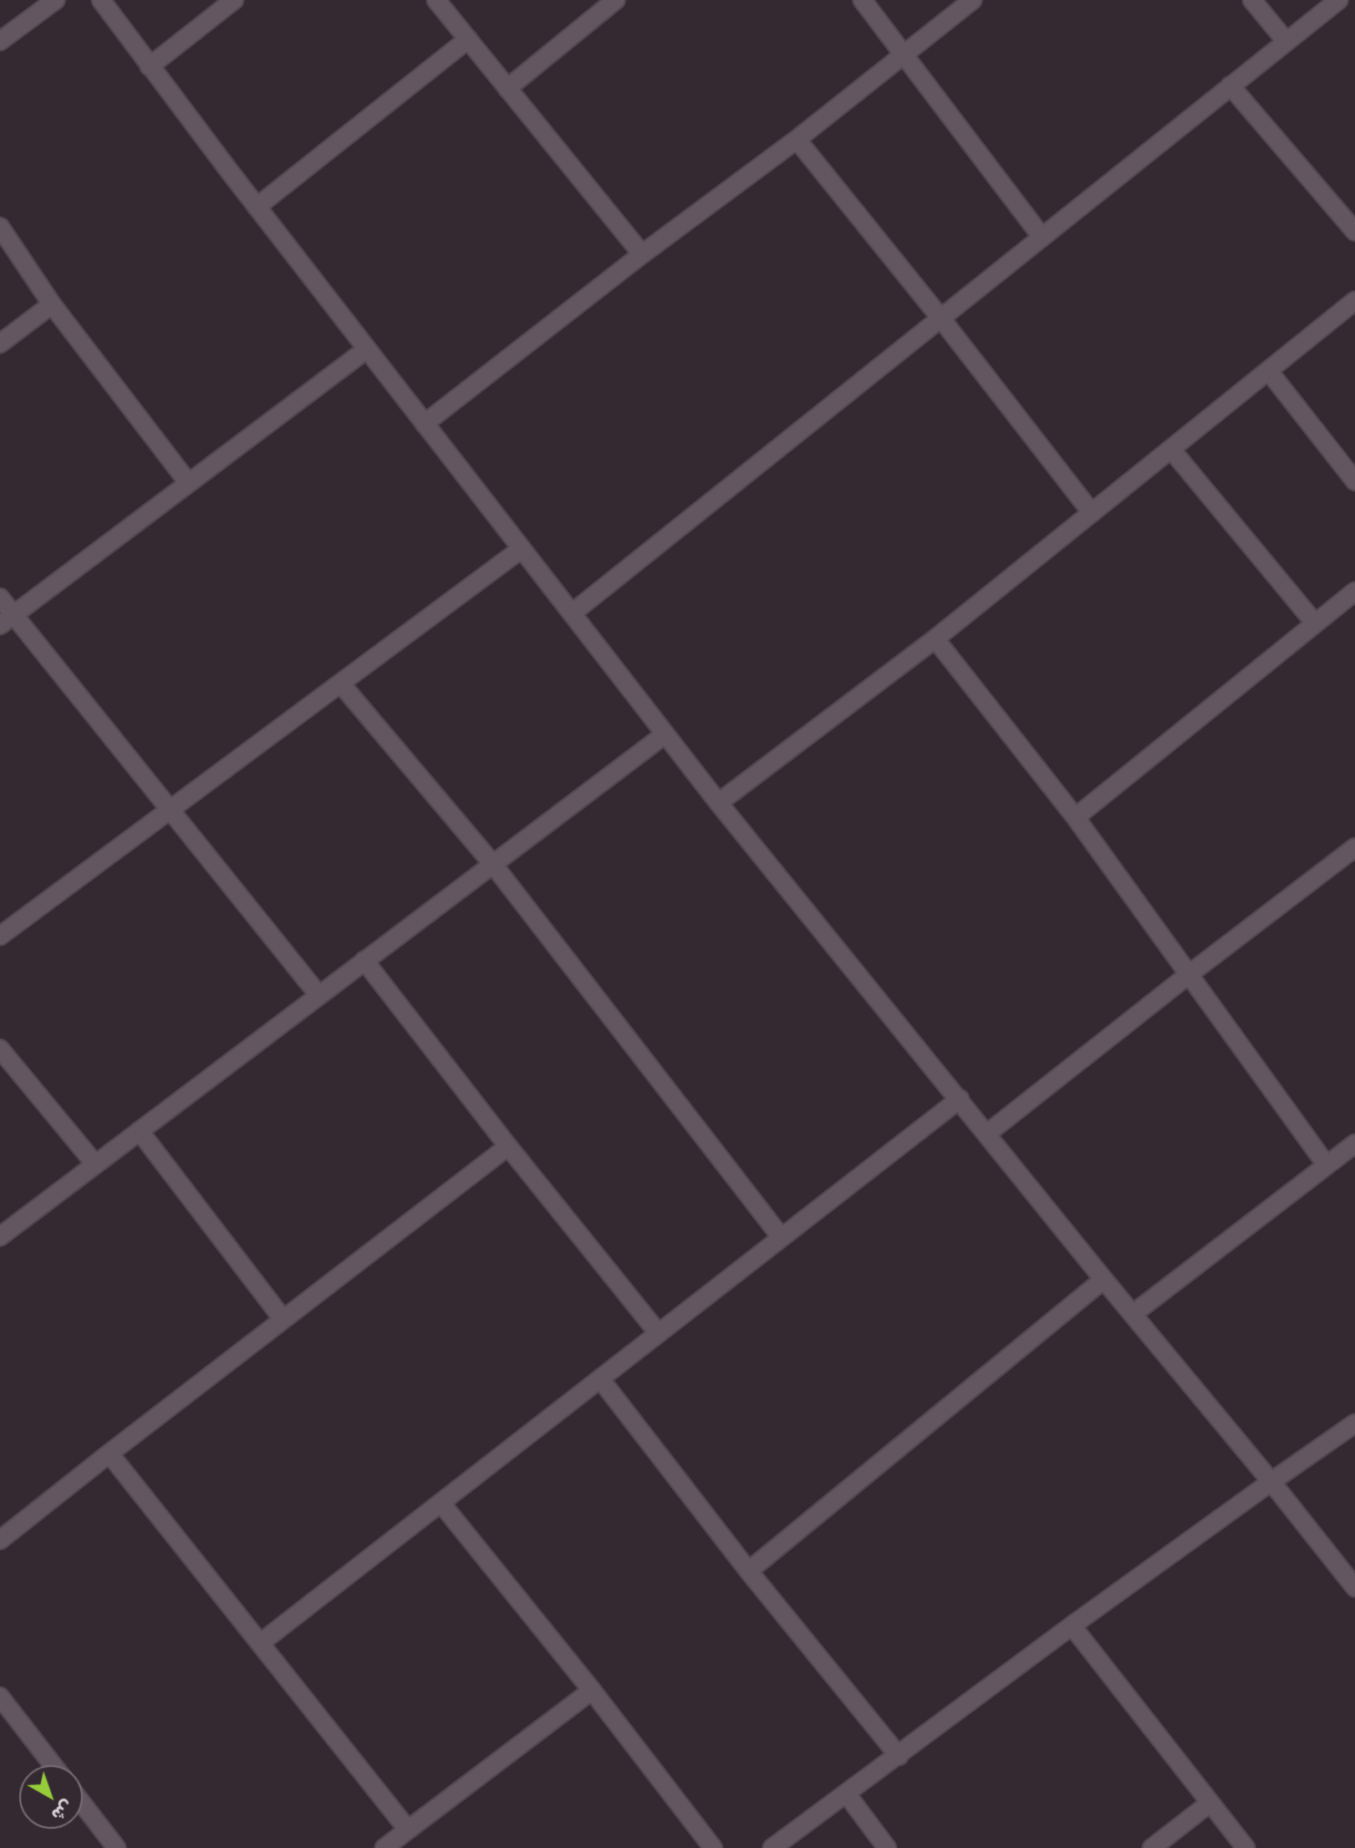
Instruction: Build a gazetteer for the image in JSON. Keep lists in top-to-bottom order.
{
  "north": "bottom right"
}
